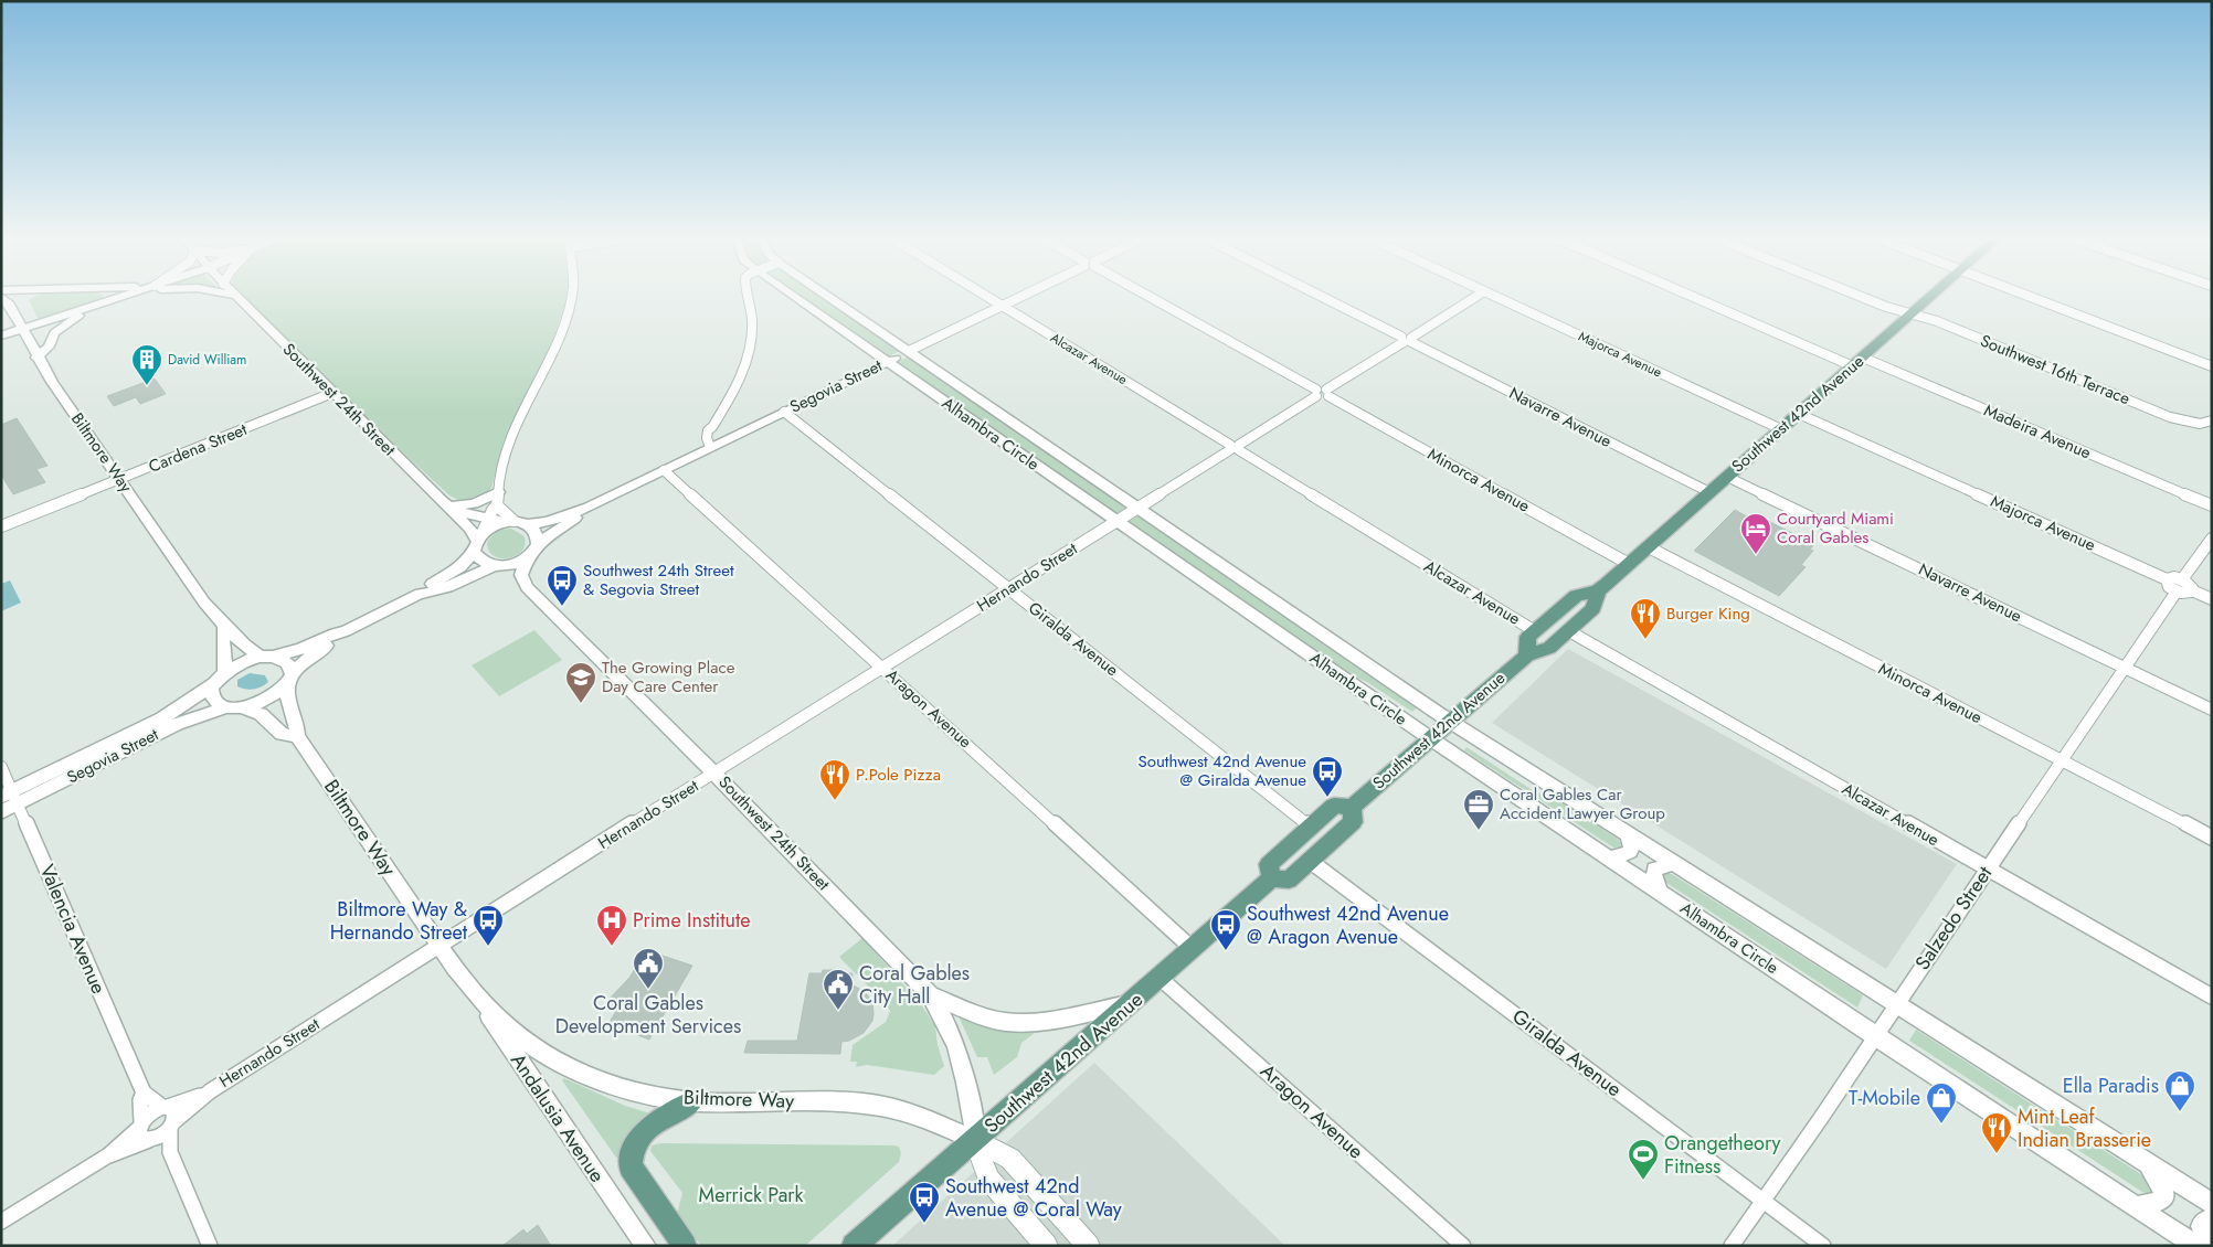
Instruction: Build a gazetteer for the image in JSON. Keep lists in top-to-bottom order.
{
  "streets": {
    "main road": ["Southwest 42nd Avenue"],
    "street": [
      "Majorca Avenue",
      "Alcazar Avenue",
      "Southwest 16th Terrace",
      "Segovia Street",
      "Southwest 24th Street",
      "Navarre Avenue",
      "Madeira Avenue",
      "Alhambra Circle",
      "Cardena Street",
      "Biltmore Way",
      "Minorca Avenue",
      "Hernando Street",
      "Giralda Avenue",
      "Aragon Avenue",
      "Salzedo Street",
      "Valencia Avenue",
      "Andalusia Avenue"
    ]
  },
  "crossings": [
    ["Majorca Avenue", "Southwest 42nd Avenue"],
    ["Majorca Avenue", "Salzedo Street"],
    ["Alcazar Avenue", "Segovia Street"],
    ["Alcazar Avenue", "Southwest 42nd Avenue"],
    ["Alcazar Avenue", "Hernando Street"],
    ["Alcazar Avenue", "Salzedo Street"],
    ["Southwest 16th Terrace", "Southwest 42nd Avenue"],
    ["Segovia Street", "Southwest 24th Street"],
    ["Segovia Street", "Alhambra Circle"],
    ["Segovia Street", "Biltmore Way"],
    ["Segovia Street", "Giralda Avenue"],
    ["Segovia Street", "Aragon Avenue"],
    ["Segovia Street", "Valencia Avenue"],
    ["Southwest 24th Street", "Southwest 42nd Avenue"],
    ["Southwest 24th Street", "Cardena Street"],
    ["Southwest 24th Street", "Biltmore Way"],
    ["Southwest 24th Street", "Hernando Street"],
    ["Southwest 42nd Avenue", "Navarre Avenue"],
    ["Southwest 42nd Avenue", "Madeira Avenue"],
    ["Southwest 42nd Avenue", "Alhambra Circle"],
    ["Southwest 42nd Avenue", "Biltmore Way"],
    ["Southwest 42nd Avenue", "Minorca Avenue"],
    ["Southwest 42nd Avenue", "Giralda Avenue"],
    ["Southwest 42nd Avenue", "Aragon Avenue"],
    ["Navarre Avenue", "Hernando Street"],
    ["Navarre Avenue", "Salzedo Street"],
    ["Alhambra Circle", "Hernando Street"],
    ["Alhambra Circle", "Salzedo Street"],
    ["Cardena Street", "Biltmore Way"],
    ["Biltmore Way", "Hernando Street"],
    ["Biltmore Way", "Andalusia Avenue"],
    ["Minorca Avenue", "Hernando Street"],
    ["Minorca Avenue", "Salzedo Street"],
    ["Hernando Street", "Giralda Avenue"],
    ["Hernando Street", "Aragon Avenue"],
    ["Hernando Street", "Valencia Avenue"],
    ["Giralda Avenue", "Salzedo Street"]
  ],
  "parks": ["Merrick Park"],
  "places": {
    "building": ["David William"],
    "hotel": ["Courtyard Miami Coral Gables"],
    "bus stop": [
      "Southwest 24th Street & Segovia Street",
      "Southwest 42nd Avenue @ Giralda Avenue",
      "Biltmore Way & Hernando Street",
      "Southwest 42nd Avenue @ Aragon Avenue",
      "Southwest 42nd Avenue @ Coral Way"
    ],
    "restaurant": ["Burger King", "P.Pole Pizza", "Mint Leaf Indian Brasserie"],
    "school or university": ["The Growing Place Day Care Center"],
    "office": ["Coral Gables Car Accident Lawyer Group"],
    "hospital": ["Prime Institute"],
    "public building": ["Coral Gables Development Services", "Coral Gables City Hall"],
    "shop": ["Ella Paradis", "T-Mobile"],
    "sports": ["Orangetheory Fitness"]
  }
}
